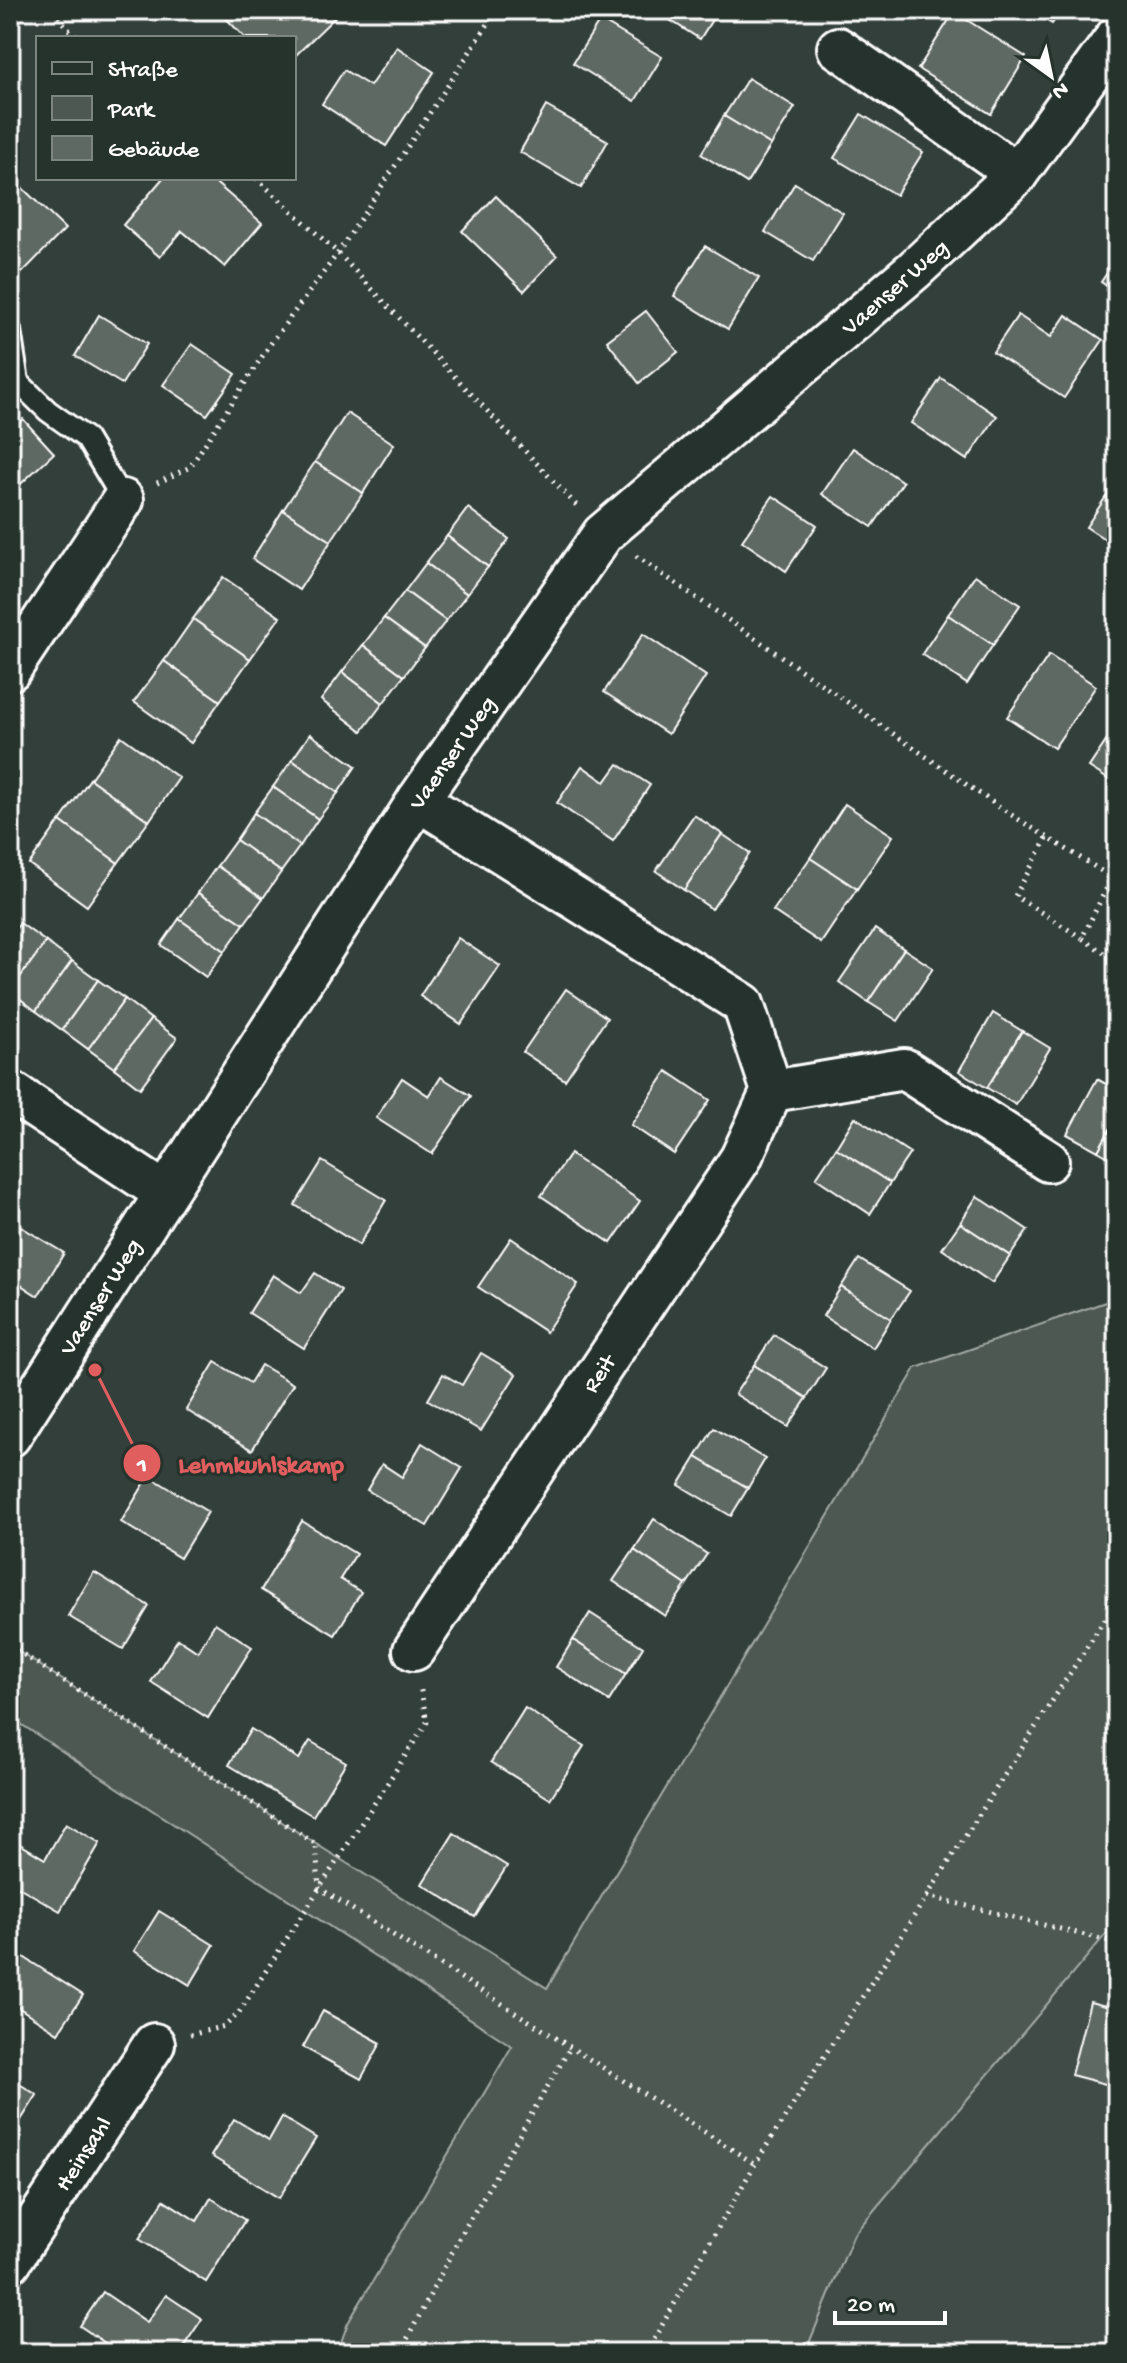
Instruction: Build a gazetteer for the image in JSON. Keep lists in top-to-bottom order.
{
  "streets": {
    "street": ["Vaenser Weg", "Reit", "Heinsahl"]
  },
  "places": ["Lehmkuhlskamp"],
  "legend": ["Straße", "Park", "Gebäude"],
  "scale_bar": "20 m",
  "north": "bottom right"
}
